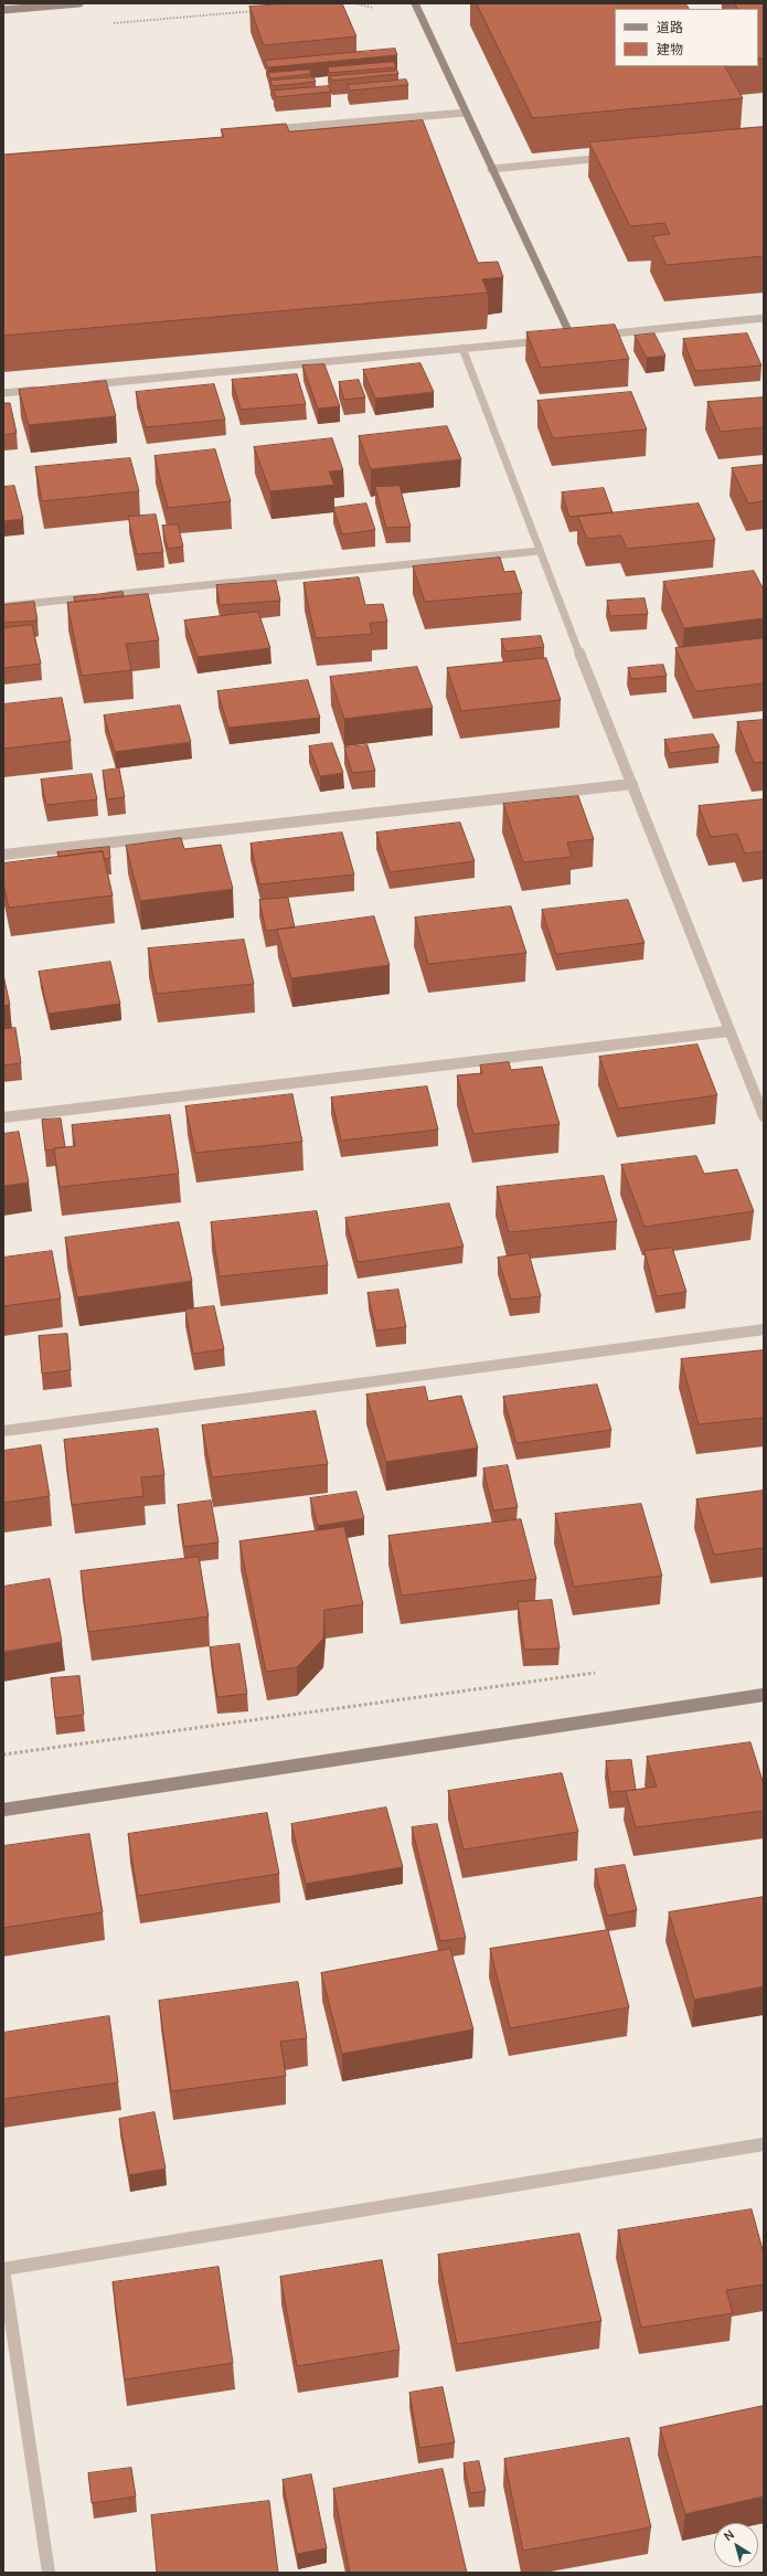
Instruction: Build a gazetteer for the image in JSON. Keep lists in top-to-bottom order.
{
  "legend": ["道路", "建物"],
  "north": "top left"
}
